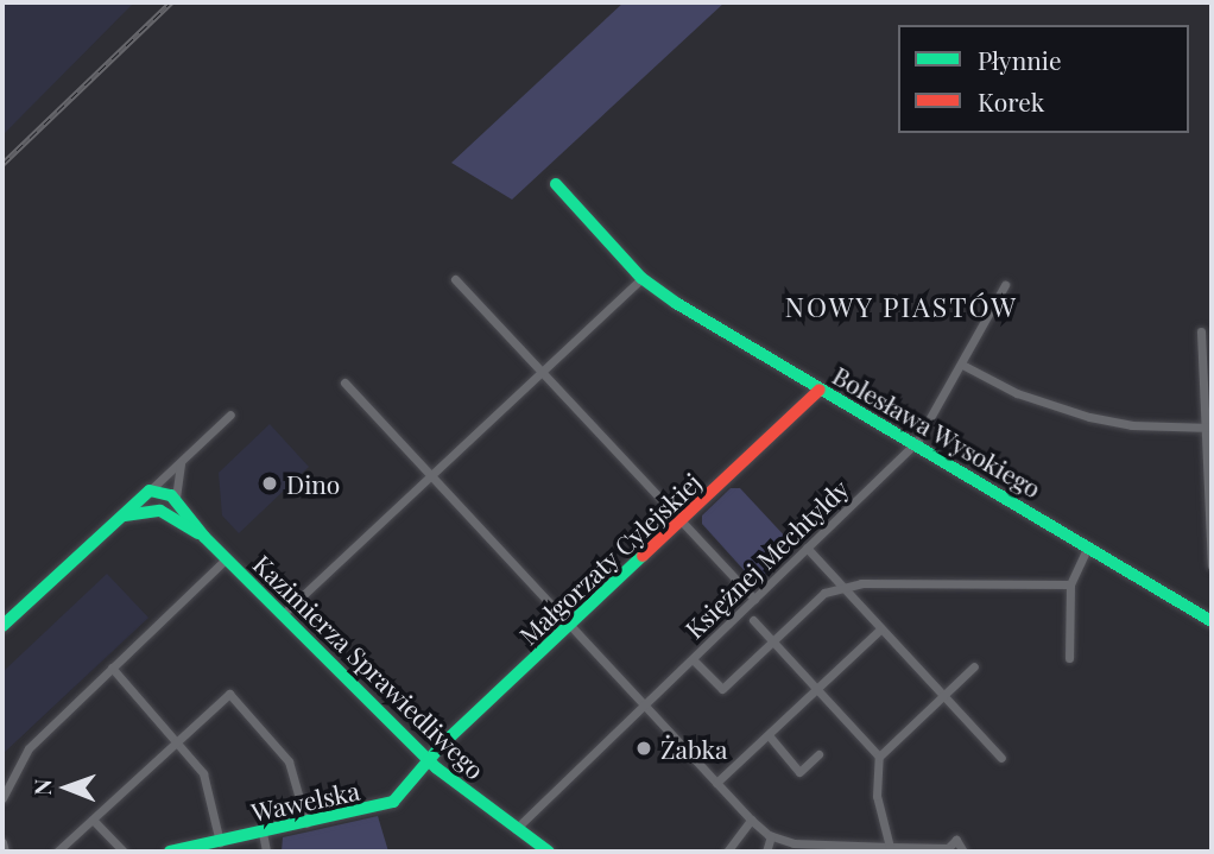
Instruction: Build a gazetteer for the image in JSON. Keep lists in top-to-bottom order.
{
  "streets": {
    "street": [
      "Bolesława Wysokiego",
      "Małgorzaty Cylejskiej",
      "Księżnej Mechtyldy",
      "Kazimierza Sprawiedliwego",
      "Wawelska"
    ]
  },
  "crossings": [
    ["Bolesława Wysokiego", "Małgorzaty Cylejskiej"],
    ["Bolesława Wysokiego", "Księżnej Mechtyldy"],
    ["Małgorzaty Cylejskiej", "Kazimierza Sprawiedliwego"],
    ["Małgorzaty Cylejskiej", "Wawelska"],
    ["Księżnej Mechtyldy", "Kazimierza Sprawiedliwego"],
    ["Kazimierza Sprawiedliwego", "Wawelska"]
  ],
  "districts": ["NOWY PIASTÓW"],
  "places": ["Dino", "Żabka"],
  "legend": ["Płynnie", "Korek"],
  "north": "left"
}
